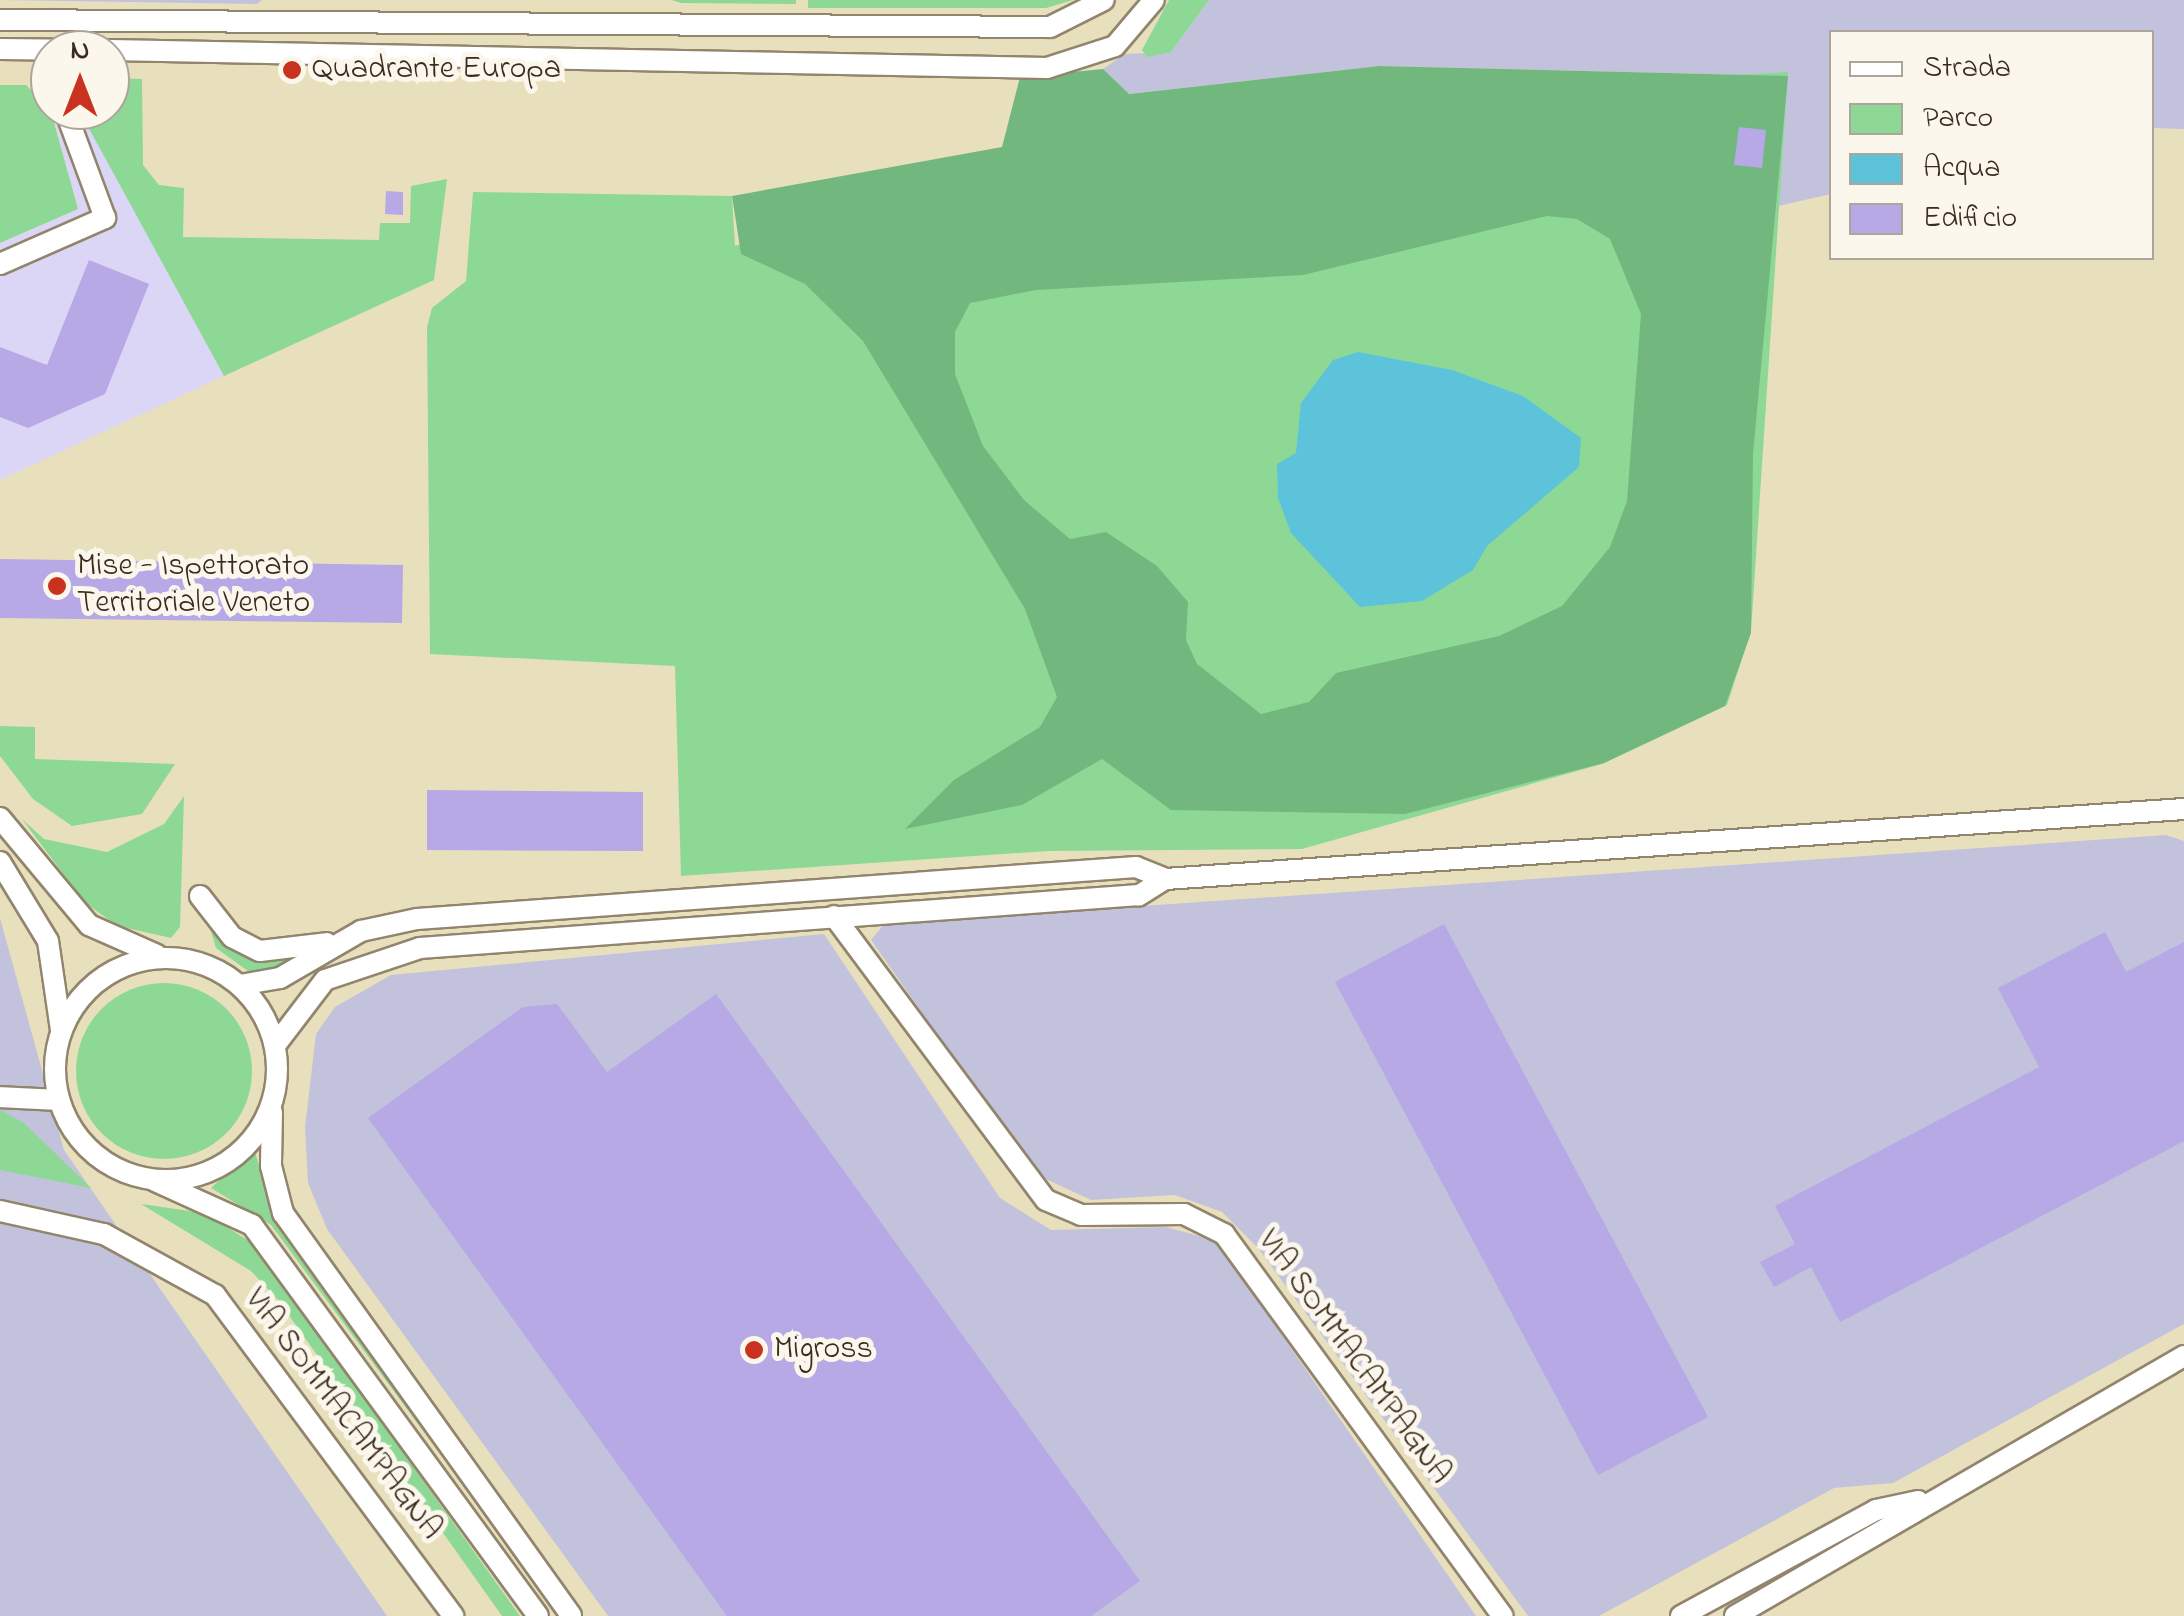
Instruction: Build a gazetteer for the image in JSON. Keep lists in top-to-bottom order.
{
  "streets": {
    "street": ["VIA SOMMACAMPAGNA"]
  },
  "places": ["Quadrante Europa", "Mise - Ispettorato Territoriale Veneto", "Migross"],
  "legend": [
    "Strada",
    "Parco",
    "Acqua",
    "Edificio"
  ],
  "north": "top"
}
